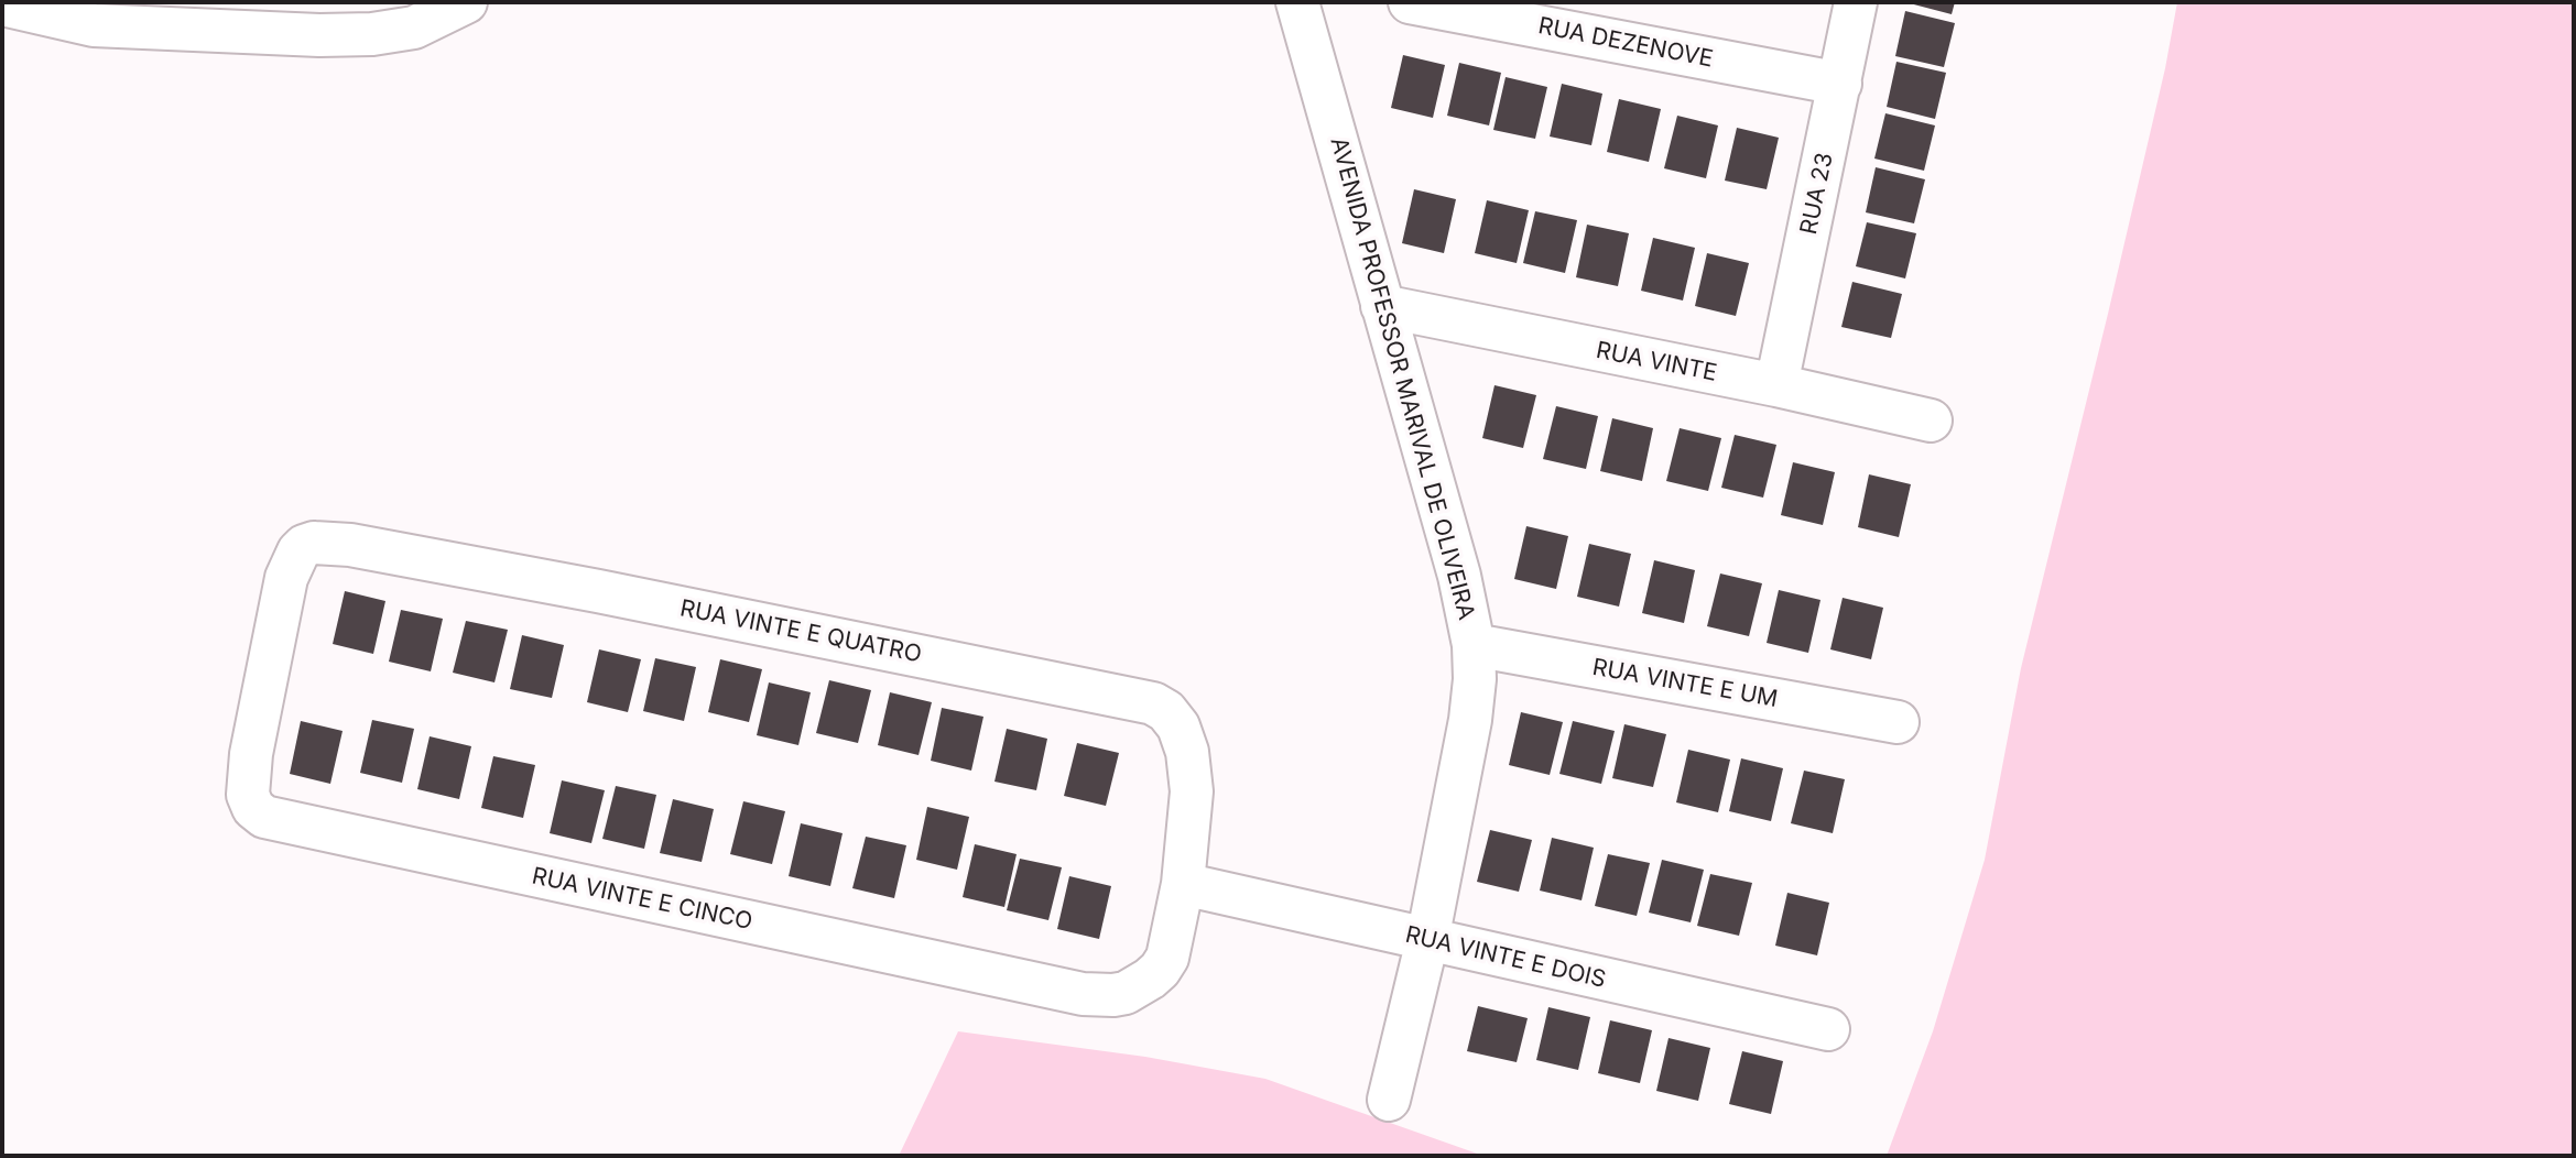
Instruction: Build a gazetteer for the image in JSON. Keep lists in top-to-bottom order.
{
  "streets": {
    "street": [
      "RUA DEZENOVE",
      "RUA 23",
      "RUA VINTE",
      "AVENIDA PROFESSOR MARIVAL DE OLIVEIRA",
      "RUA VINTE E QUATRO",
      "RUA VINTE E UM",
      "RUA VINTE E CINCO",
      "RUA VINTE E DOIS"
    ]
  },
  "crossings": [
    ["RUA DEZENOVE", "RUA 23"],
    ["RUA 23", "RUA VINTE"],
    ["RUA VINTE", "AVENIDA PROFESSOR MARIVAL DE OLIVEIRA"],
    ["AVENIDA PROFESSOR MARIVAL DE OLIVEIRA", "RUA VINTE E UM"],
    ["AVENIDA PROFESSOR MARIVAL DE OLIVEIRA", "RUA VINTE E DOIS"],
    ["RUA VINTE E QUATRO", "RUA VINTE E CINCO"],
    ["RUA VINTE E QUATRO", "RUA VINTE E DOIS"],
    ["RUA VINTE E CINCO", "RUA VINTE E DOIS"]
  ]
}
